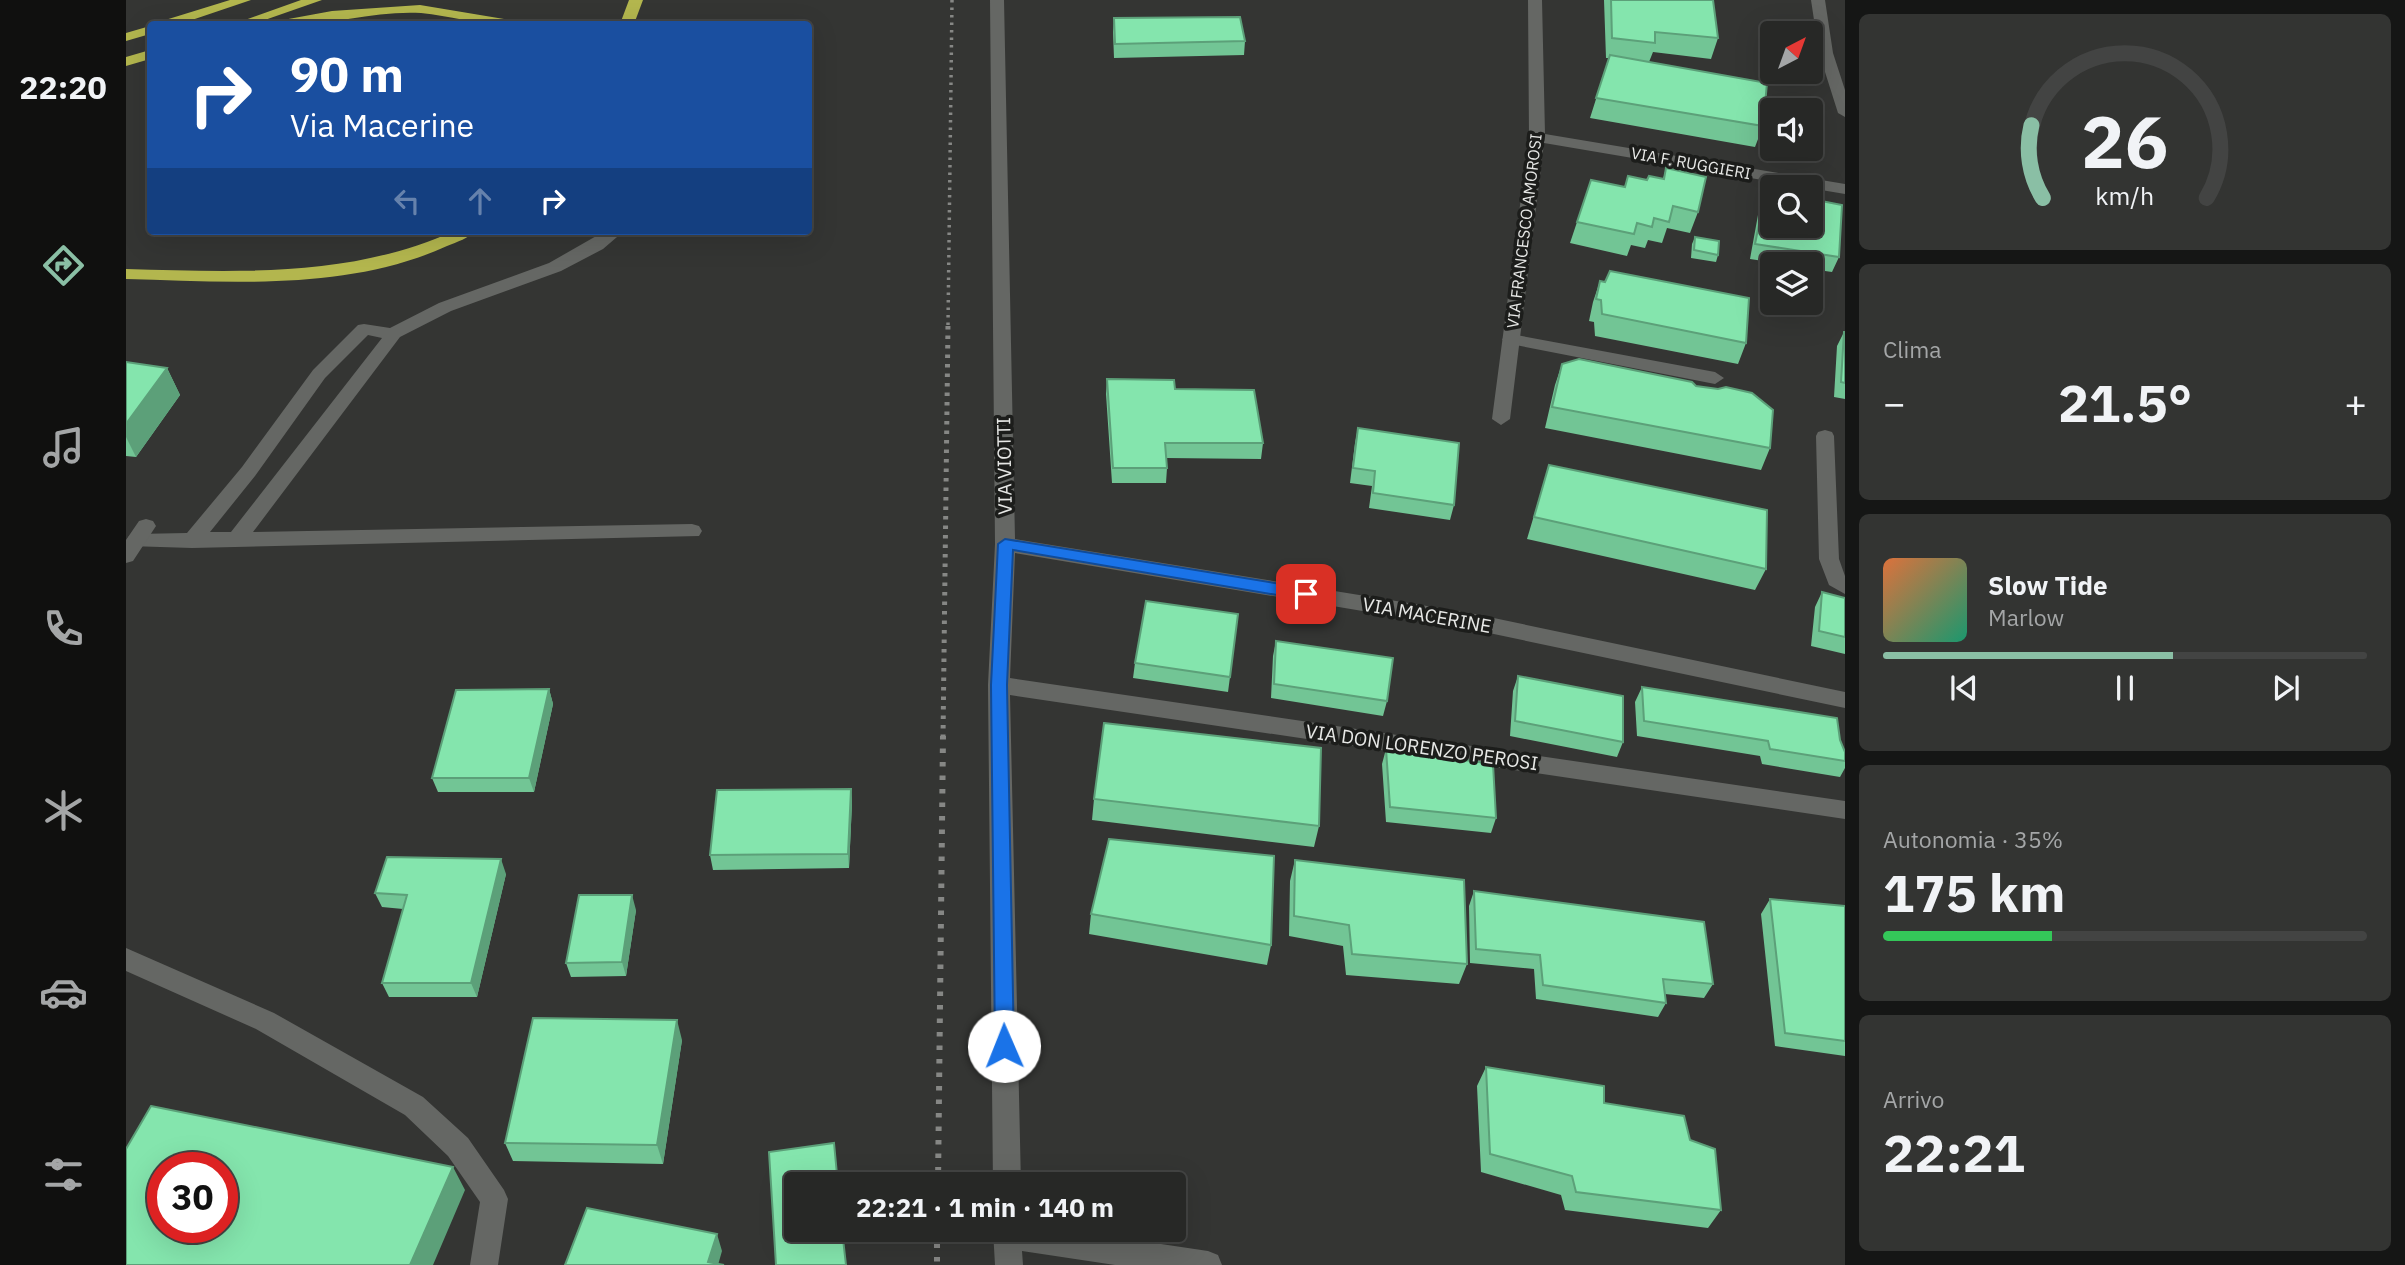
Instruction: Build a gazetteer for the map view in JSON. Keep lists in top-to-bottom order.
{
  "streets": {
    "street": [
      "VIA F. RUGGIERI",
      "VIA FRANCESCO AMOROSI",
      "VIA VIOTTI",
      "VIA MACERINE",
      "VIA DON LORENZO PEROSI"
    ]
  },
  "crossings": [
    ["VIA F. RUGGIERI", "VIA FRANCESCO AMOROSI"],
    ["VIA VIOTTI", "VIA MACERINE"],
    ["VIA VIOTTI", "VIA DON LORENZO PEROSI"]
  ],
  "north": "top right",
  "page": {
    "tabs": "22:20",
    "turn": ["90 m", "Via Macerine"],
    "tile": [
      "Clima",
      ["Autonomia · 35%", "175 km"],
      ["Arrivo", "22:21"]
    ],
    "heat": ["−", "21.5°", "+"],
    "song": ["Slow Tide", "Marlow"],
    "limit": "30",
    "trip": "22:21 · 1 min · 140 m",
    "gauge": ["26", "km/h"]
  }
}
